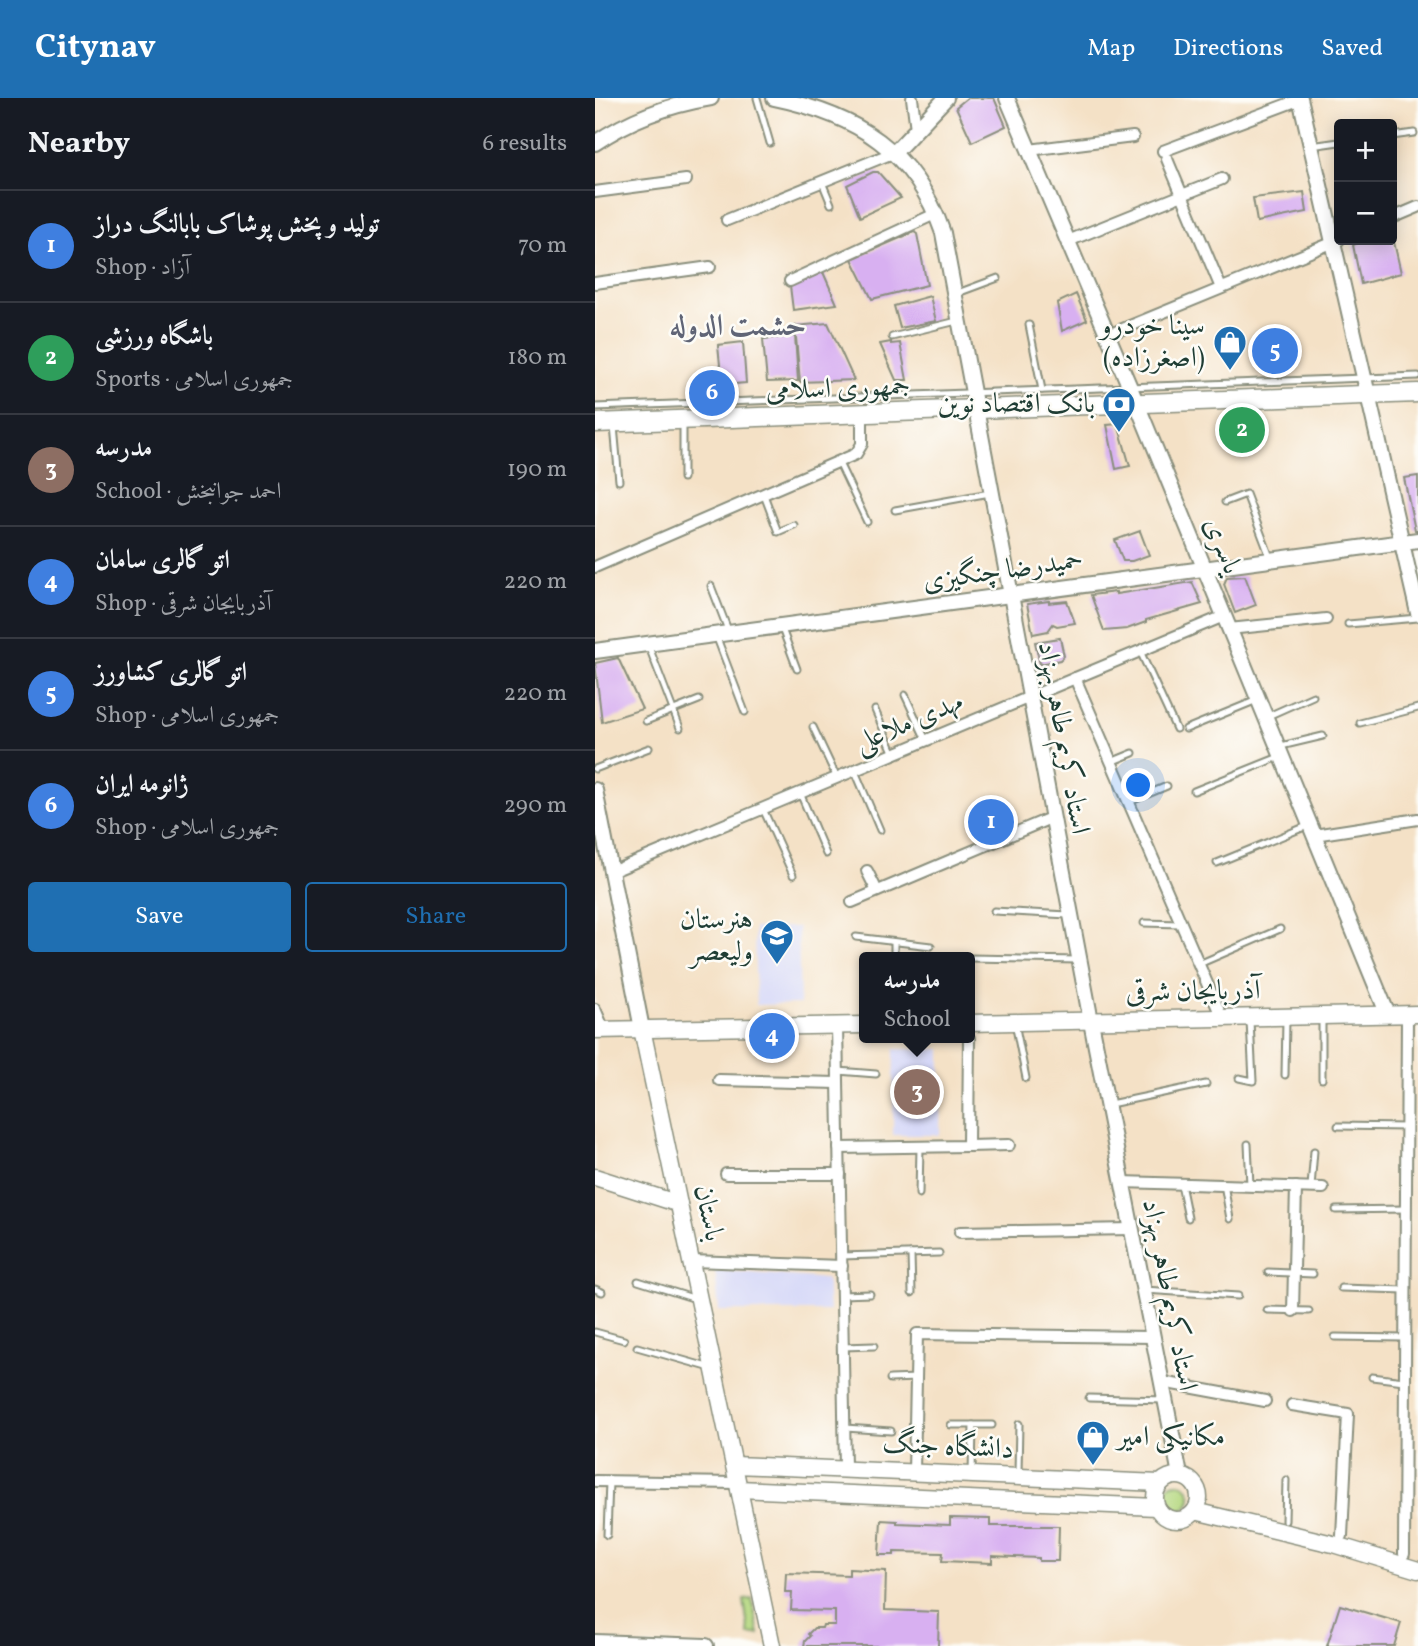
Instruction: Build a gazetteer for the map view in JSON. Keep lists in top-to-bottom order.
{
  "streets": {
    "main road": [
      "جمهوری اسلامی",
      "آذربایجان شرقی",
      "باستان",
      "دانشگاه جنگ"
    ],
    "street": [
      "یاسری",
      "حمیدرضا چنگیزی",
      "مهدی ملاعلی",
      "استاد کریم طاهر بهزاد"
    ]
  },
  "crossings": [
    ["جمهوری اسلامی", "یاسری"],
    ["جمهوری اسلامی", "استاد کریم طاهر بهزاد"],
    ["یاسری", "حمیدرضا چنگیزی"],
    ["یاسری", "مهدی ملاعلی"],
    ["یاسری", "آذربایجان شرقی"],
    ["حمیدرضا چنگیزی", "استاد کریم طاهر بهزاد"],
    ["مهدی ملاعلی", "استاد کریم طاهر بهزاد"],
    ["مهدی ملاعلی", "باستان"],
    ["استاد کریم طاهر بهزاد", "آذربایجان شرقی"],
    ["استاد کریم طاهر بهزاد", "دانشگاه جنگ"],
    ["باستان", "دانشگاه جنگ"]
  ],
  "districts": ["حشمت الدوله"],
  "places": {
    "shop": ["سینا خودرو (اصغرزاده)", "مکانیکی امیر"],
    "bank": ["بانک اقتصاد نوین"],
    "school or university": ["هنرستان ولیعصر"]
  },
  "page": {
    "header": "Citynav",
    "nav": ["Map", "Directions", "Saved"],
    "heading": ["Nearby", "6 results"],
    "map_buttons": ["+", "−"],
    "list": [
      {
        "mark": "1",
        "name": "تولید و پخش پوشاک بابالنگ دراز",
        "note": "Shop · آزاد",
        "value": "70 m"
      },
      {
        "mark": "2",
        "name": "باشگاه ورزشی",
        "note": "Sports · جمهوری اسلامی",
        "value": "180 m"
      },
      {
        "mark": "3",
        "name": "مدرسه",
        "note": "School · احمد جوانبخش",
        "value": "190 m"
      },
      {
        "mark": "4",
        "name": "اتو گالری سامان",
        "note": "Shop · آذربایجان شرقی",
        "value": "220 m"
      },
      {
        "mark": "5",
        "name": "اتو گالری کشاورز",
        "note": "Shop · جمهوری اسلامی",
        "value": "220 m"
      },
      {
        "mark": "6",
        "name": "ژانومه ایران",
        "note": "Shop · جمهوری اسلامی",
        "value": "290 m"
      }
    ],
    "pins": [
      "5",
      "6",
      "2",
      "1",
      "4",
      "3"
    ],
    "buttons": ["Save", "Share"],
    "popup": ["مدرسه", "School"]
  }
}
